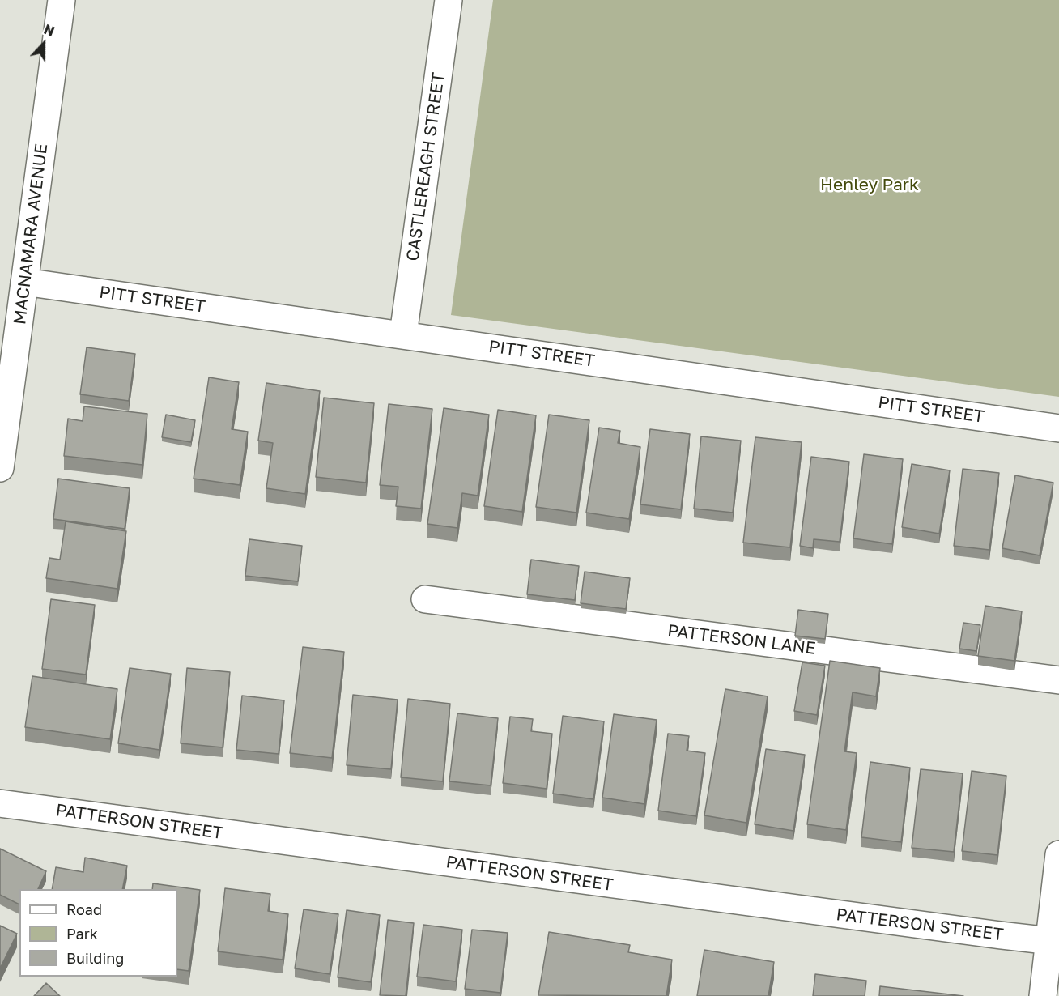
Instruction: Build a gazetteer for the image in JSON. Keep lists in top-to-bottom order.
{
  "streets": {
    "street": [
      "CASTLEREAGH STREET",
      "MACNAMARA AVENUE",
      "PITT STREET",
      "PATTERSON LANE",
      "PATTERSON STREET"
    ]
  },
  "crossings": [
    ["CASTLEREAGH STREET", "PITT STREET"],
    ["MACNAMARA AVENUE", "PITT STREET"]
  ],
  "parks": ["Henley Park"],
  "legend": ["Road", "Park", "Building"],
  "north": "top"
}
